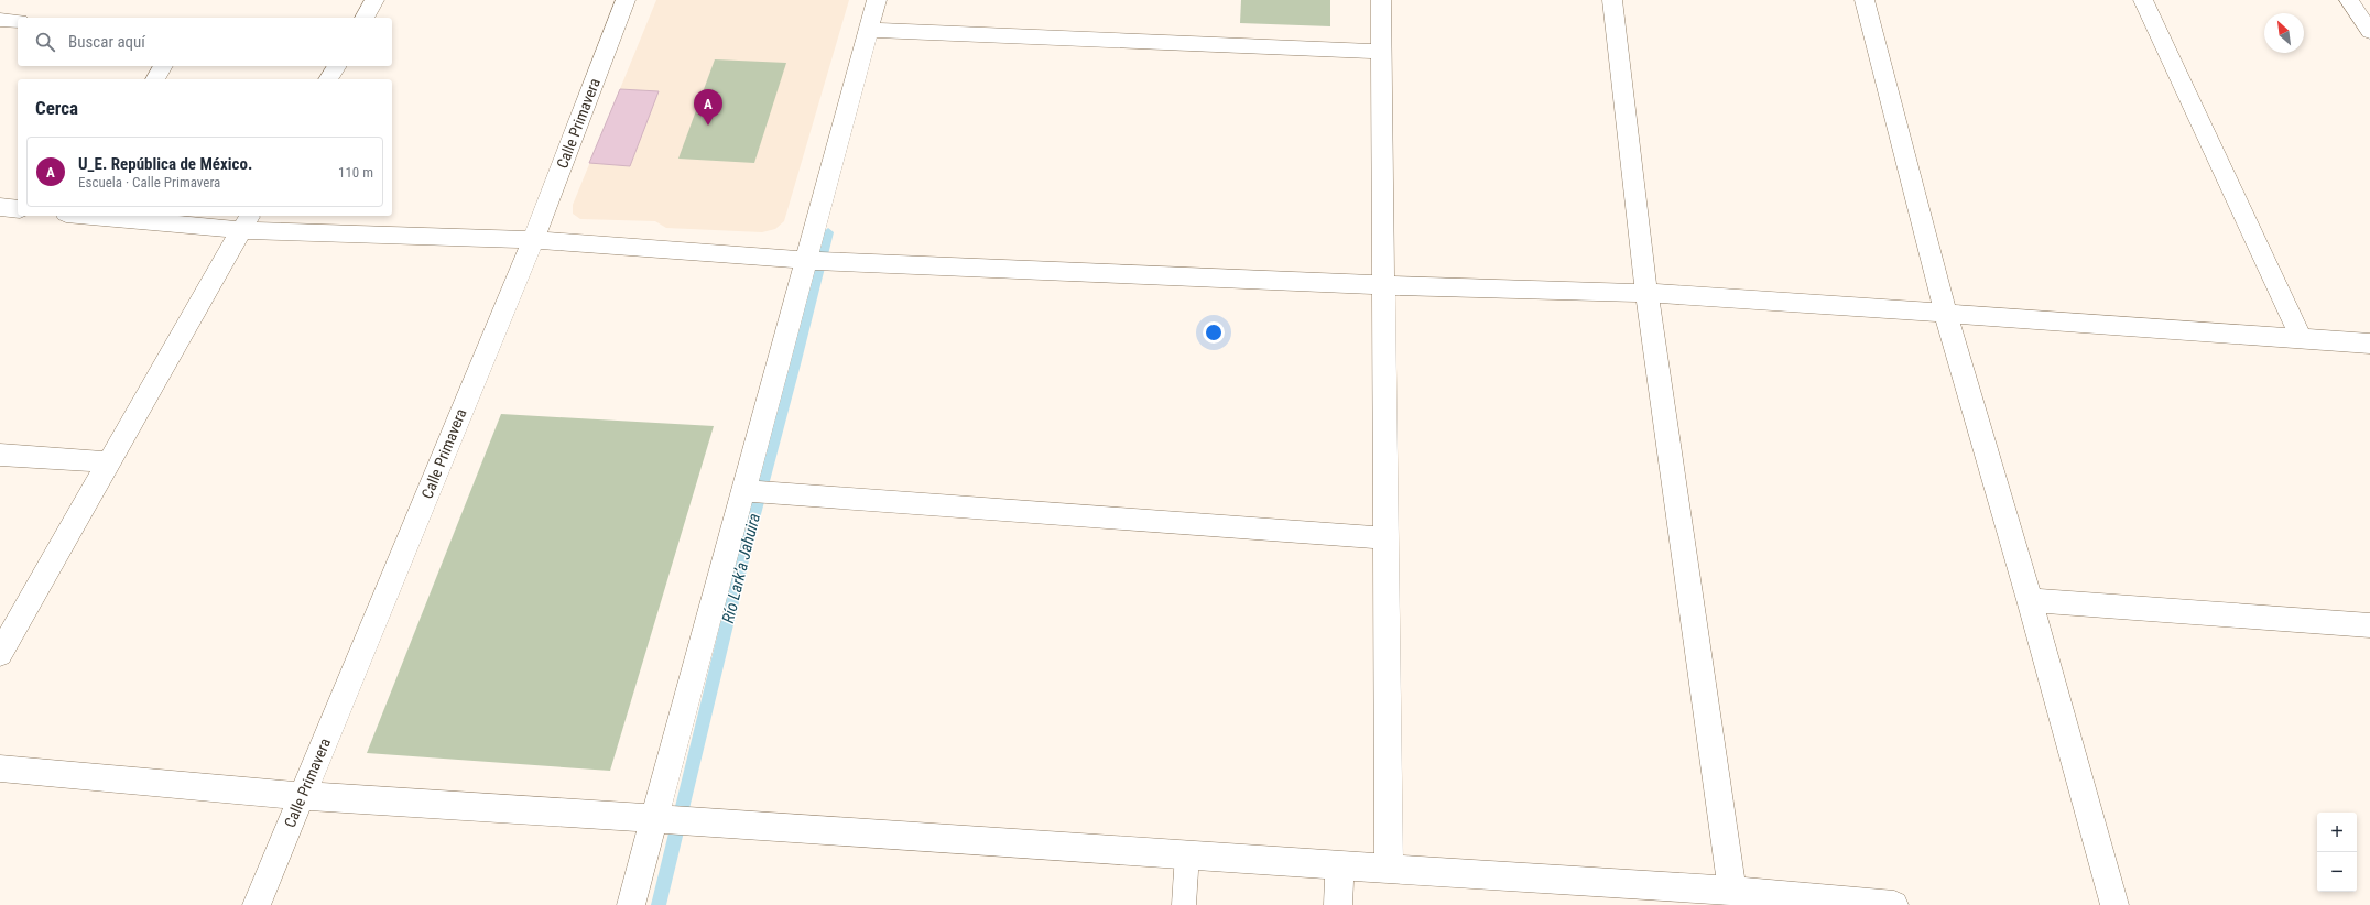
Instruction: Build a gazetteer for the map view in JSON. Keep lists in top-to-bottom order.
{
  "streets": {
    "street": ["Calle Primavera"]
  },
  "water": ["Río Lark’a Jahuira"],
  "north": "top left",
  "page": {
    "search": "Buscar aquí",
    "heading": "Cerca",
    "pins": "A",
    "list": [
      {
        "mark": "A",
        "name": "U_E. República de México.",
        "note": "Escuela · Calle Primavera",
        "value": "110 m"
      }
    ],
    "map_buttons": ["+", "−"]
  }
}
